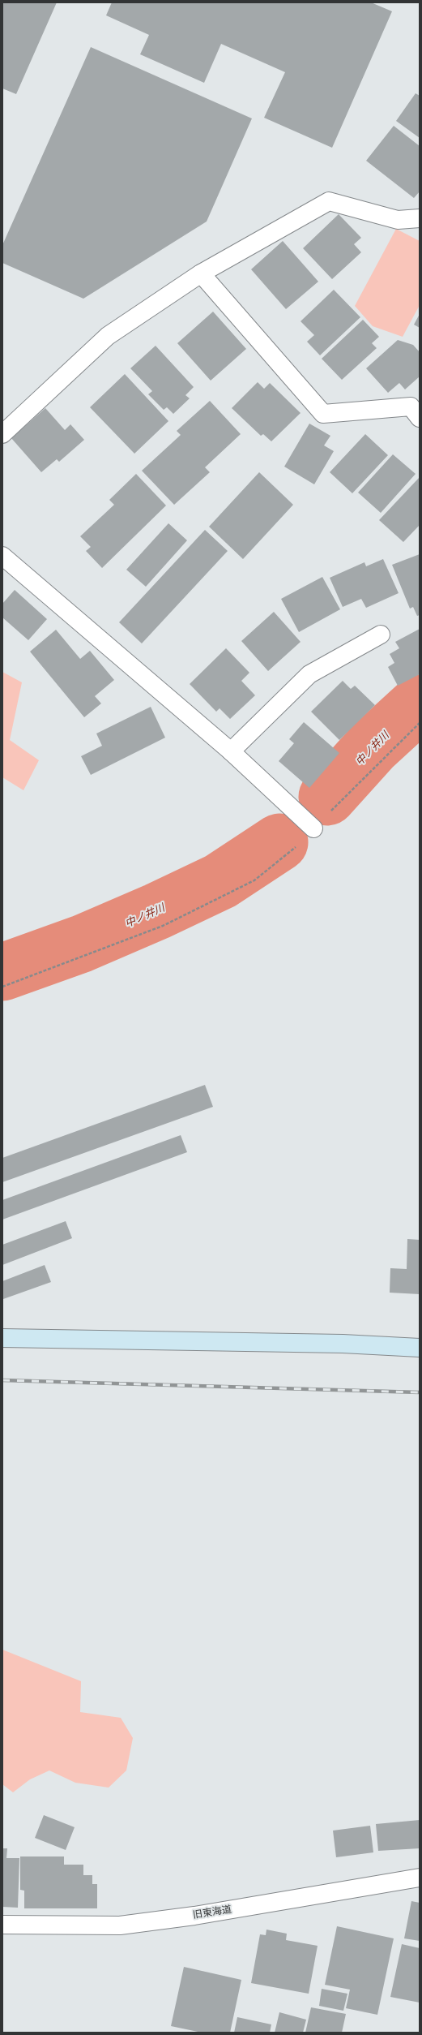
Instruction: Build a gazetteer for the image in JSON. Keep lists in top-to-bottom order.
{
  "streets": {
    "street": ["旧東海道"]
  },
  "water": ["中ノ井川"]
}
